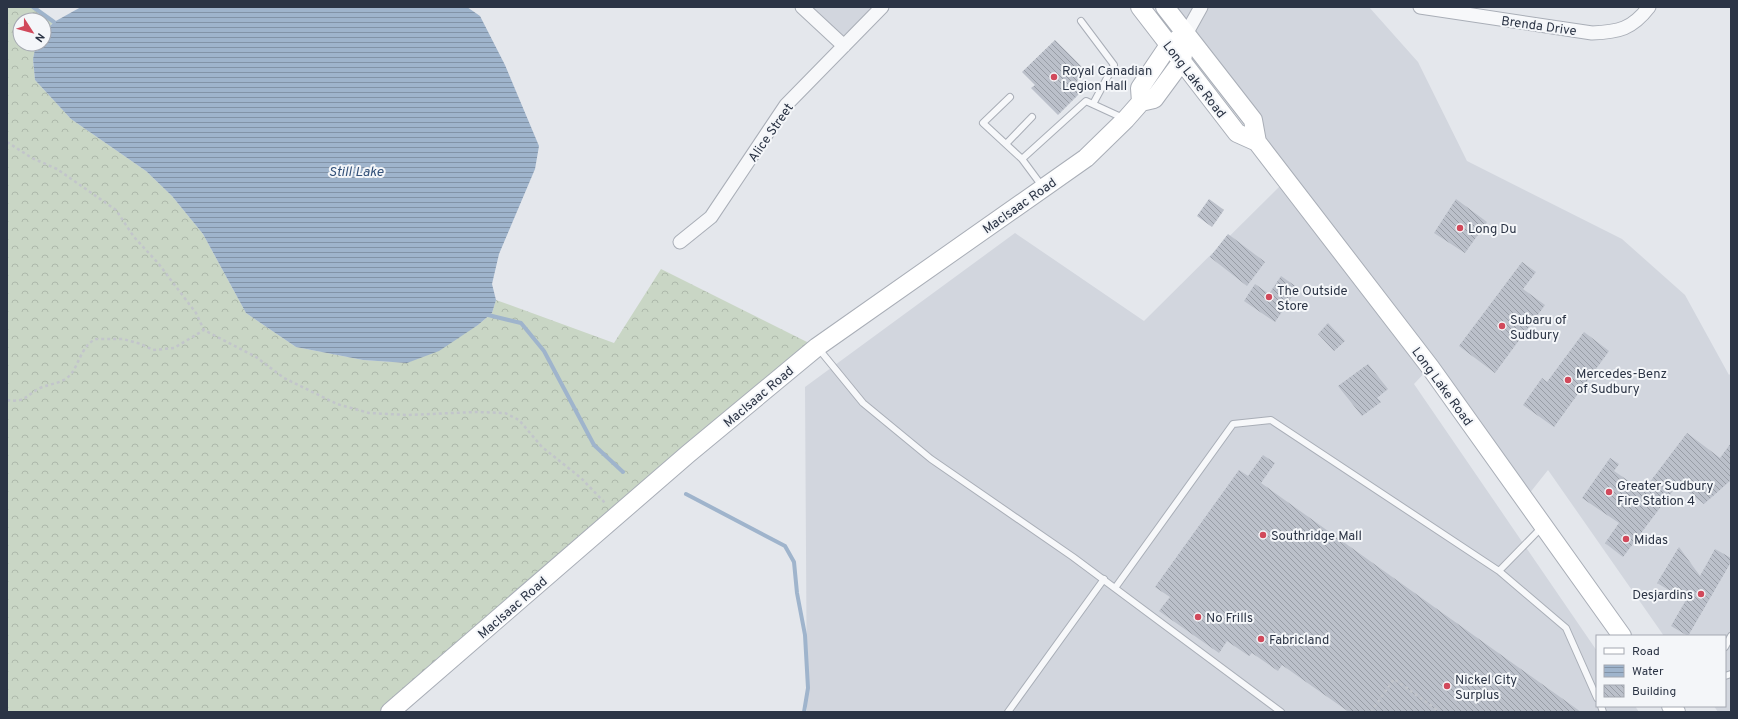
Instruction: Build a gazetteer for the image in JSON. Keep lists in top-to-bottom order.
{
  "streets": {
    "street": [
      "Brenda Drive",
      "Long Lake Road",
      "Alice Street",
      "MacIsaac Road"
    ]
  },
  "crossings": [
    ["Long Lake Road", "MacIsaac Road"]
  ],
  "water": ["Still Lake"],
  "places": [
    "Royal Canadian Legion Hall",
    "Long Du",
    "The Outside Store",
    "Subaru of Sudbury",
    "Mercedes-Benz of Sudbury",
    "Greater Sudbury Fire Station 4",
    "Southridge Mall",
    "Midas",
    "Desjardins",
    "No Frills",
    "Fabricland",
    "Nickel City Surplus"
  ],
  "legend": ["Road", "Water", "Building"],
  "north": "bottom right"
}
